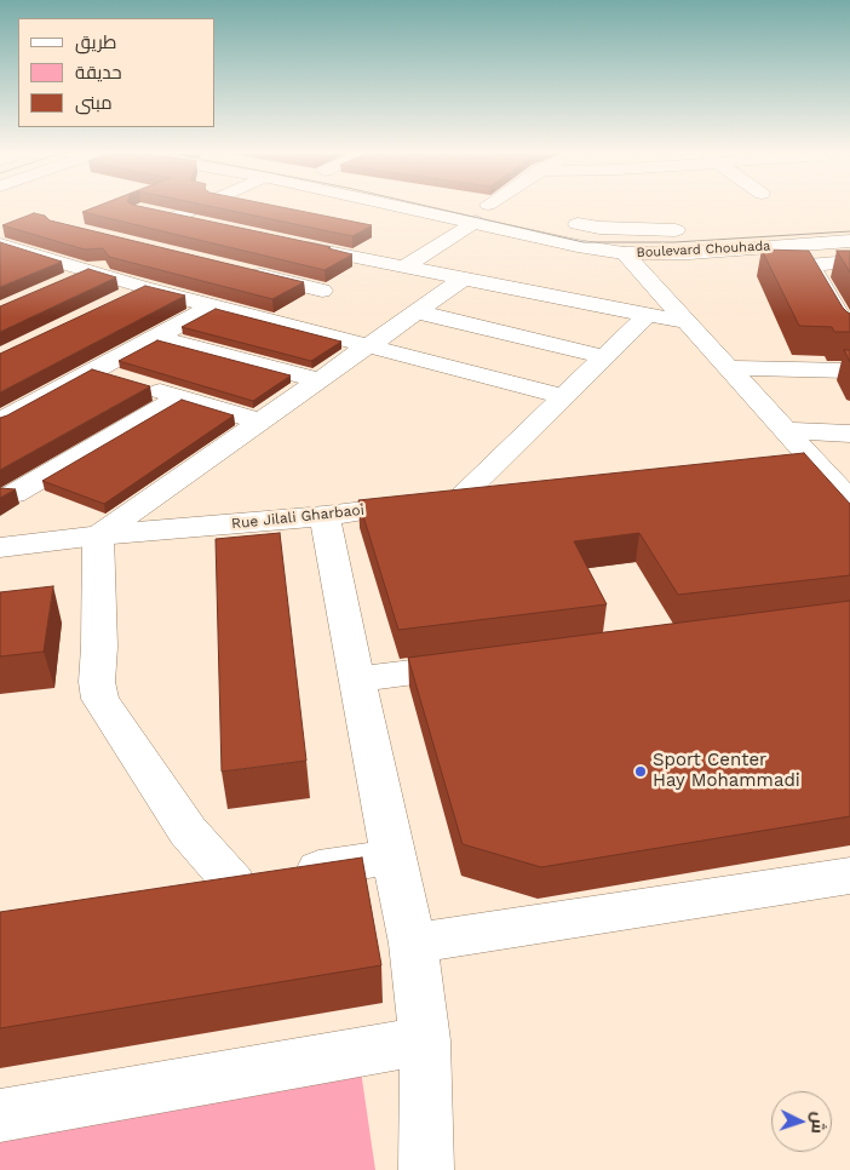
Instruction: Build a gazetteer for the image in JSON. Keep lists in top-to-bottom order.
{
  "streets": {
    "street": ["Boulevard Chouhada", "Rue Jilali Gharbaoi"]
  },
  "places": ["Sport Center Hay Mohammadi"],
  "legend": ["طريق", "حديقة", "مبنى"],
  "north": "right"
}
